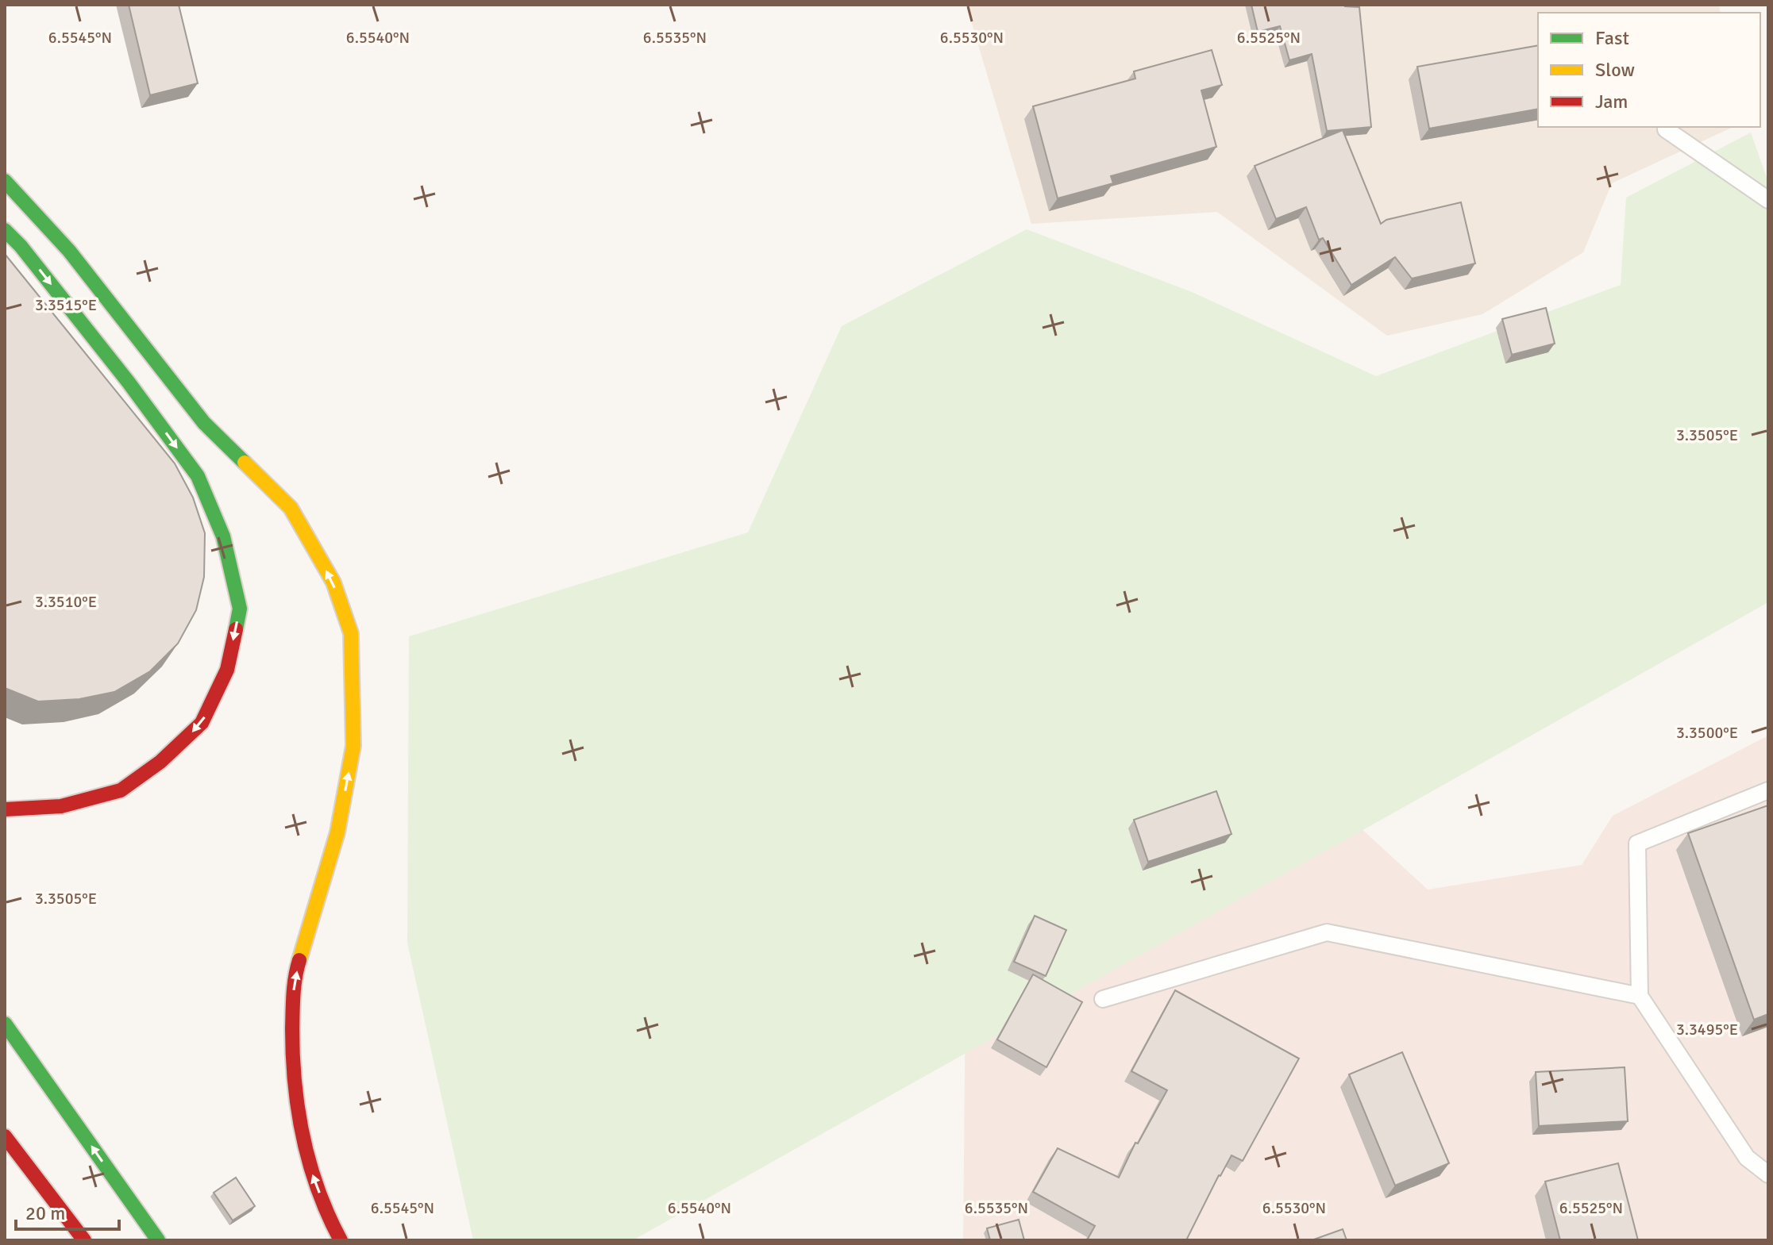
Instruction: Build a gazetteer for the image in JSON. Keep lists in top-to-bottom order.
{
  "legend": ["Fast", "Slow", "Jam"],
  "scale_bar": "20 m",
  "coordinates": [
    "6.5545°N",
    "6.5540°N",
    "6.5535°N",
    "6.5530°N",
    "6.5525°N",
    "3.3515°E",
    "3.3505°E",
    "3.3510°E",
    "3.3500°E",
    "3.3495°E"
  ]
}
